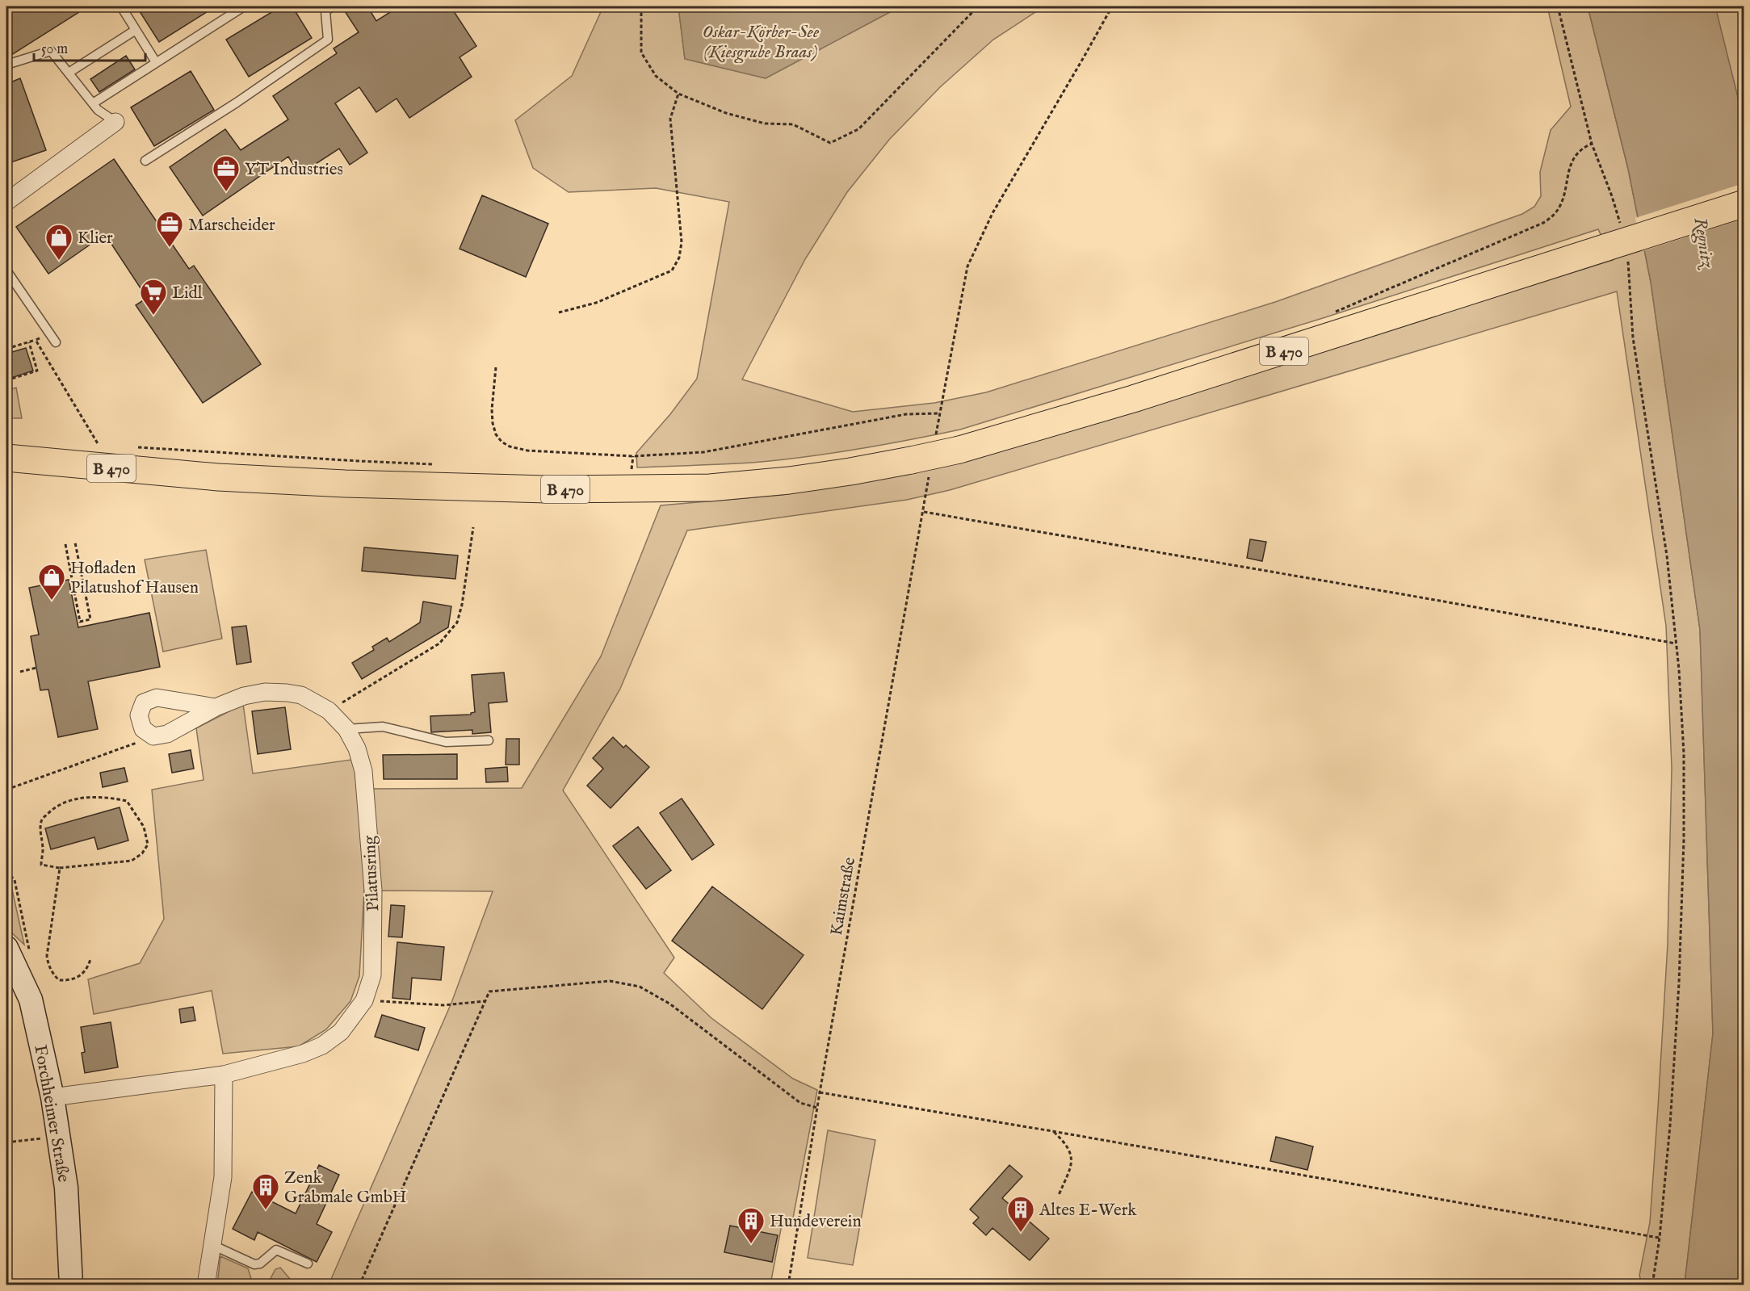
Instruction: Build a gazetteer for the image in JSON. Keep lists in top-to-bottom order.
{
  "streets": {
    "main road": ["B 470"],
    "street": ["Pilatusring", "Forchheimer Straße"],
    "path": ["Kaimstraße"]
  },
  "crossings": [
    ["B 470", "Kaimstraße"],
    ["Pilatusring", "Forchheimer Straße"]
  ],
  "water": ["Oskar-Körber-See (Kiesgrube Braas)", "Regnitz"],
  "places": {
    "office": ["YT Industries", "Marscheider"],
    "shop": ["Klier", "Hofladen Pilatushof Hausen"],
    "supermarket": ["Lidl"],
    "building": ["Zenk Grabmale GmbH", "Altes E-Werk", "Hundeverein"]
  },
  "scale_bar": "50 m"
}
